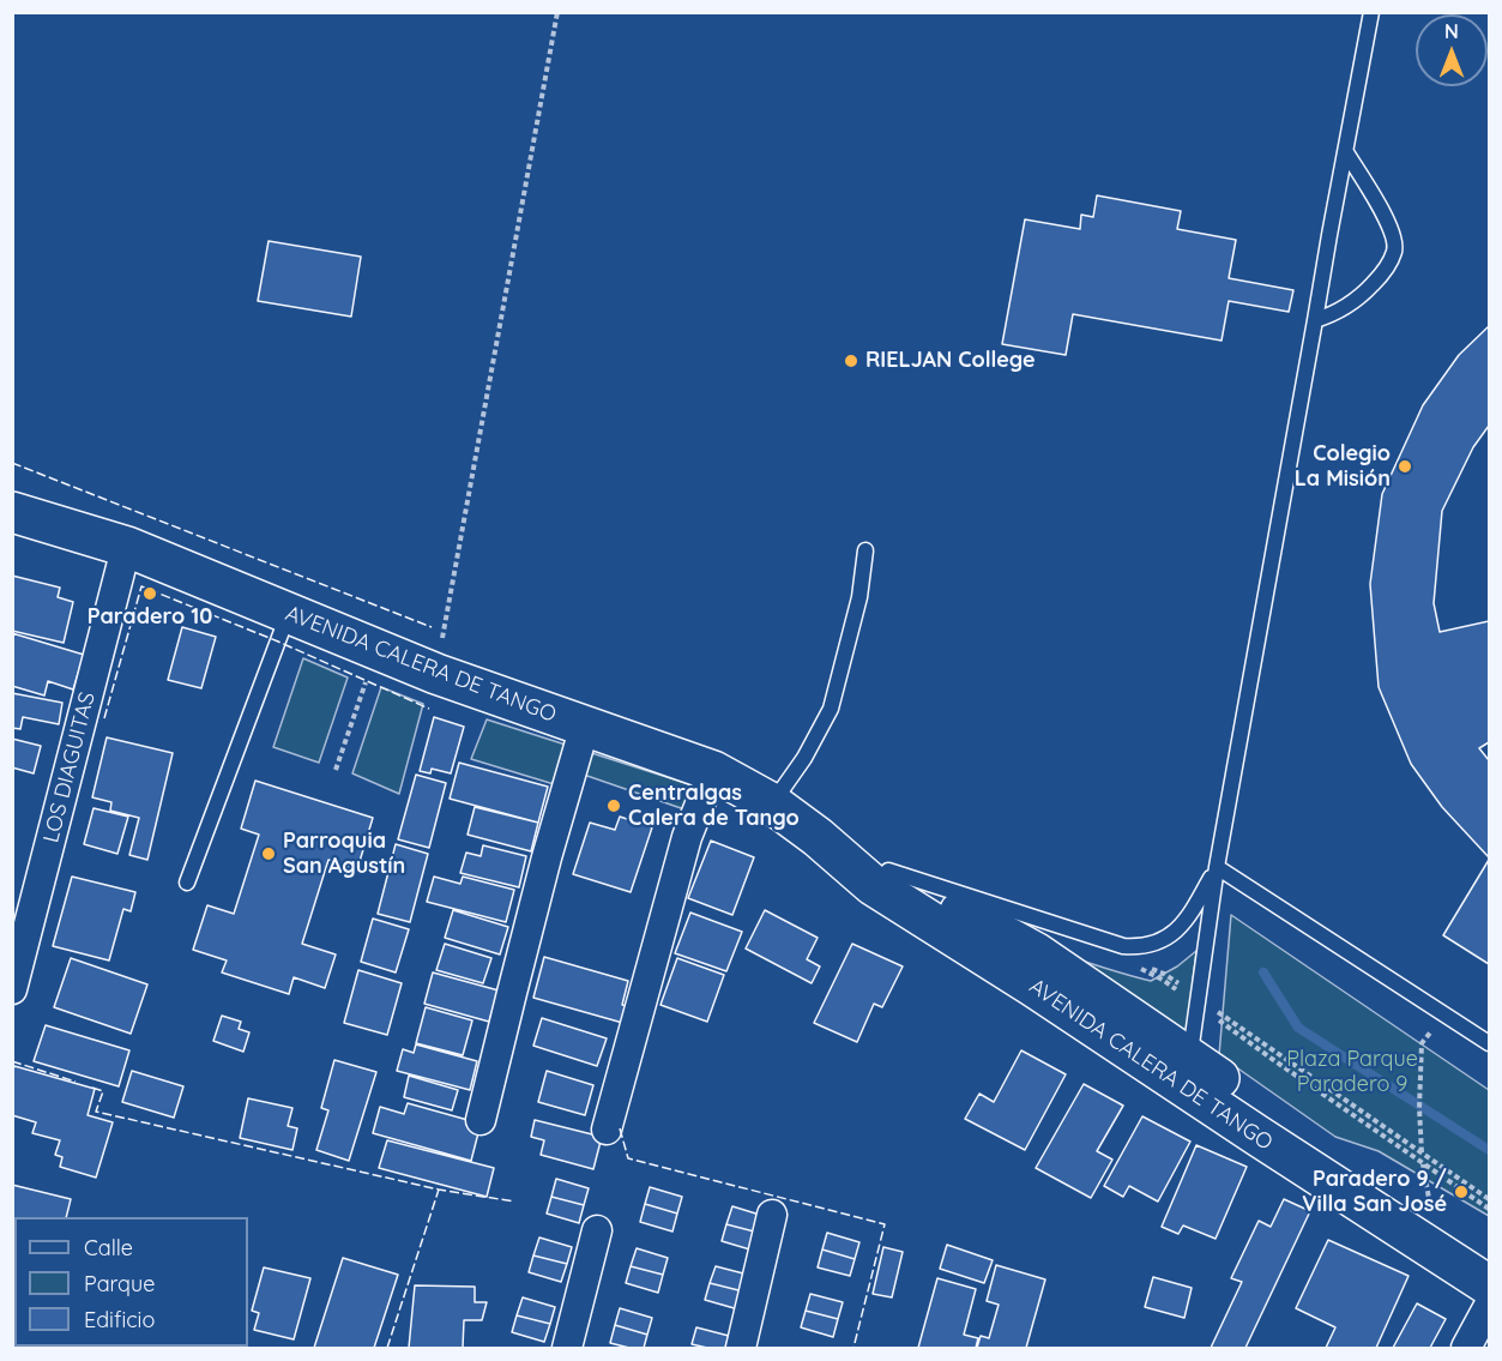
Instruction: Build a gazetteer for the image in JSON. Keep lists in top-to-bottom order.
{
  "streets": {
    "main road": ["AVENIDA CALERA DE TANGO"],
    "street": ["LOS DIAGUITAS"]
  },
  "crossings": [
    ["AVENIDA CALERA DE TANGO", "LOS DIAGUITAS"]
  ],
  "parks": ["Plaza Parque Paradero 9"],
  "places": [
    "RIELJAN College",
    "Colegio La Misión",
    "Paradero 10",
    "Centralgas Calera de Tango",
    "Parroquia San Agustín",
    "Paradero 9 / Villa San José"
  ],
  "legend": ["Calle", "Parque", "Edificio"],
  "north": "top"
}
